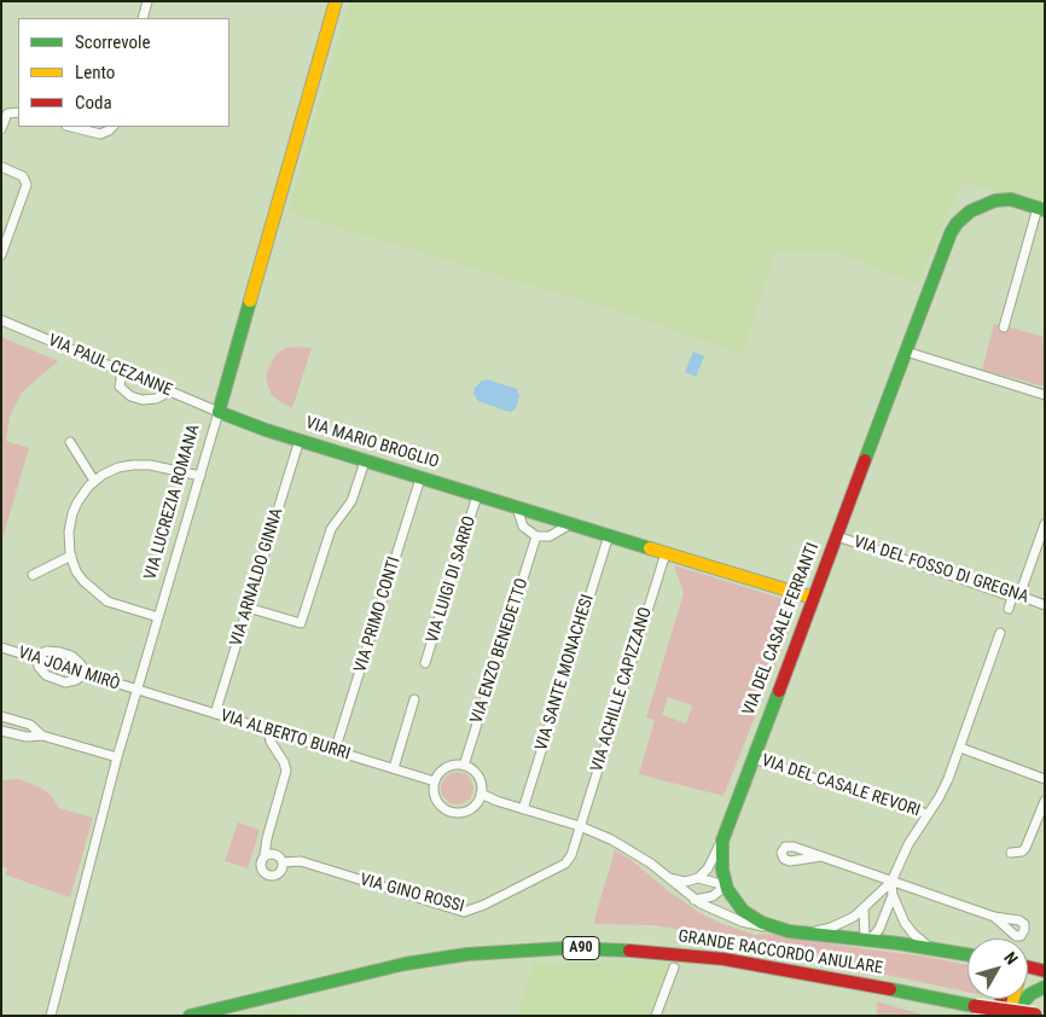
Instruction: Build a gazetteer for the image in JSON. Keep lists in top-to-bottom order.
{
  "streets": {
    "main road": [
      "VIA MARIO BROGLIO",
      "VIA LUCREZIA ROMANA",
      "VIA DEL CASALE FERRANTI",
      "A90",
      "GRANDE RACCORDO ANULARE"
    ],
    "street": [
      "VIA PAUL CEZANNE",
      "VIA DEL FOSSO DI GREGNA",
      "VIA ARNALDO GINNA",
      "VIA LUIGI DI SARRO",
      "VIA PRIMO CONTI",
      "VIA ENZO BENEDETTO",
      "VIA JOAN MIRÒ",
      "VIA SANTE MONACHESI",
      "VIA ACHILLE CAPIZZANO",
      "VIA ALBERTO BURRI",
      "VIA DEL CASALE REVORI",
      "VIA GINO ROSSI"
    ]
  },
  "crossings": [
    ["VIA PAUL CEZANNE", "VIA MARIO BROGLIO"],
    ["VIA PAUL CEZANNE", "VIA LUCREZIA ROMANA"],
    ["VIA MARIO BROGLIO", "VIA LUCREZIA ROMANA"],
    ["VIA MARIO BROGLIO", "VIA ARNALDO GINNA"],
    ["VIA MARIO BROGLIO", "VIA LUIGI DI SARRO"],
    ["VIA MARIO BROGLIO", "VIA PRIMO CONTI"],
    ["VIA MARIO BROGLIO", "VIA DEL CASALE FERRANTI"],
    ["VIA MARIO BROGLIO", "VIA SANTE MONACHESI"],
    ["VIA MARIO BROGLIO", "VIA ACHILLE CAPIZZANO"],
    ["VIA LUCREZIA ROMANA", "VIA JOAN MIRÒ"],
    ["VIA LUCREZIA ROMANA", "VIA ALBERTO BURRI"],
    ["VIA DEL FOSSO DI GREGNA", "VIA DEL CASALE FERRANTI"],
    ["VIA ARNALDO GINNA", "VIA ALBERTO BURRI"],
    ["VIA PRIMO CONTI", "VIA ALBERTO BURRI"],
    ["VIA DEL CASALE FERRANTI", "VIA DEL CASALE REVORI"],
    ["VIA ENZO BENEDETTO", "VIA ALBERTO BURRI"],
    ["VIA JOAN MIRÒ", "VIA ALBERTO BURRI"],
    ["VIA ACHILLE CAPIZZANO", "VIA GINO ROSSI"]
  ],
  "legend": ["Scorrevole", "Lento", "Coda"],
  "north": "top right"
}
